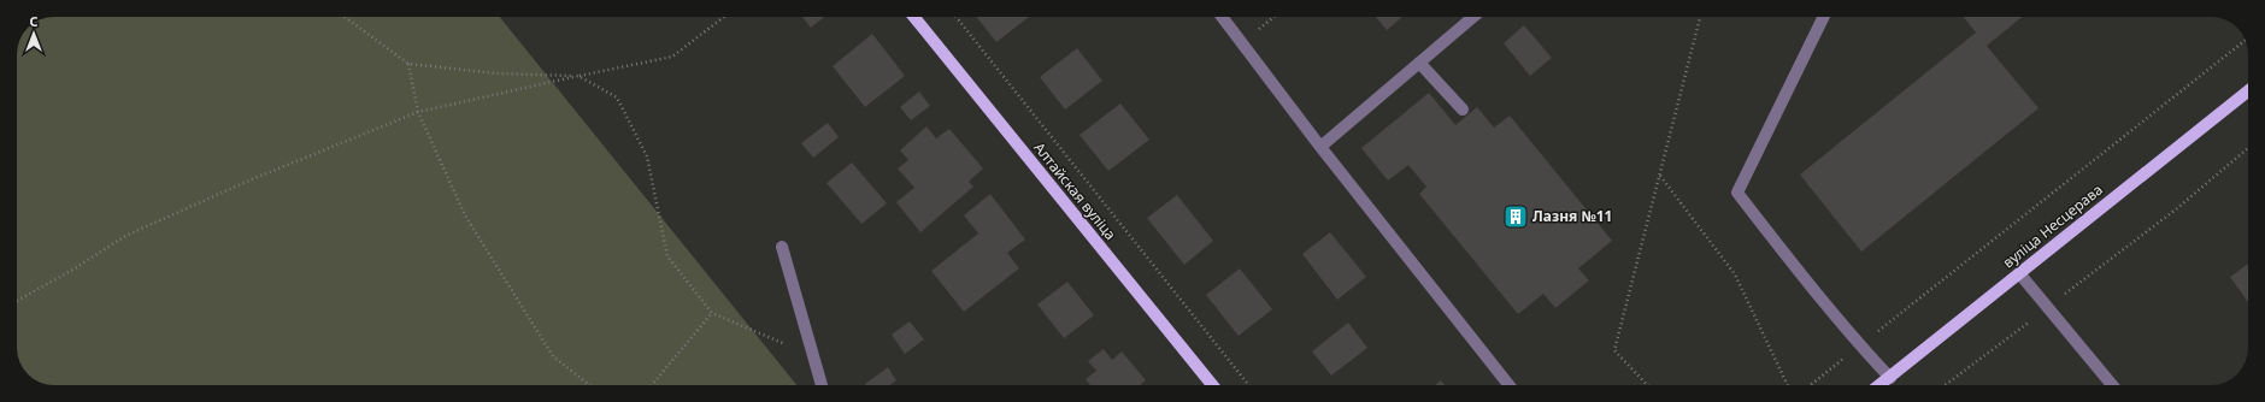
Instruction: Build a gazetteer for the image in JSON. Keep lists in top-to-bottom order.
{
  "streets": {
    "main road": ["Алтайская вуліца", "вуліца Несцерава"]
  },
  "places": {
    "building": ["Лазня №11"]
  },
  "north": "top"
}
